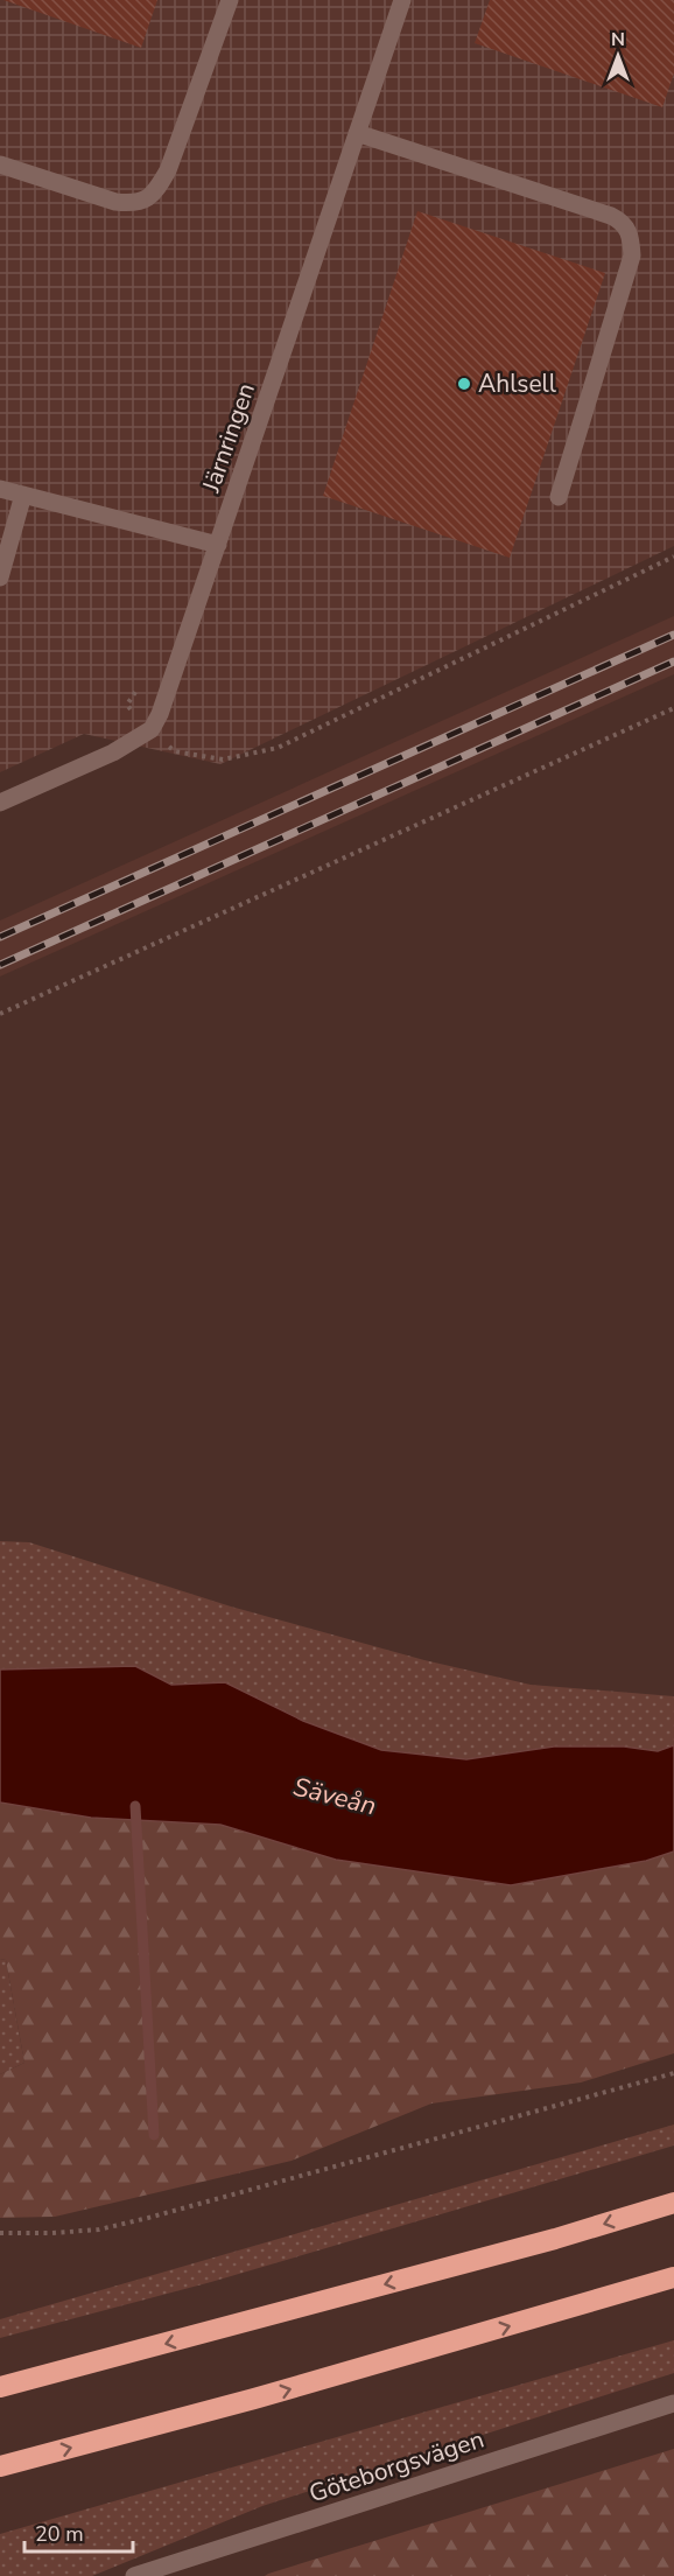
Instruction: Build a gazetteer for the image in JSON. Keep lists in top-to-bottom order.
{
  "streets": {
    "street": ["Järnringen", "Göteborgsvägen"]
  },
  "water": ["Säveån"],
  "places": ["Ahlsell"],
  "scale_bar": "20 m",
  "north": "top"
}
